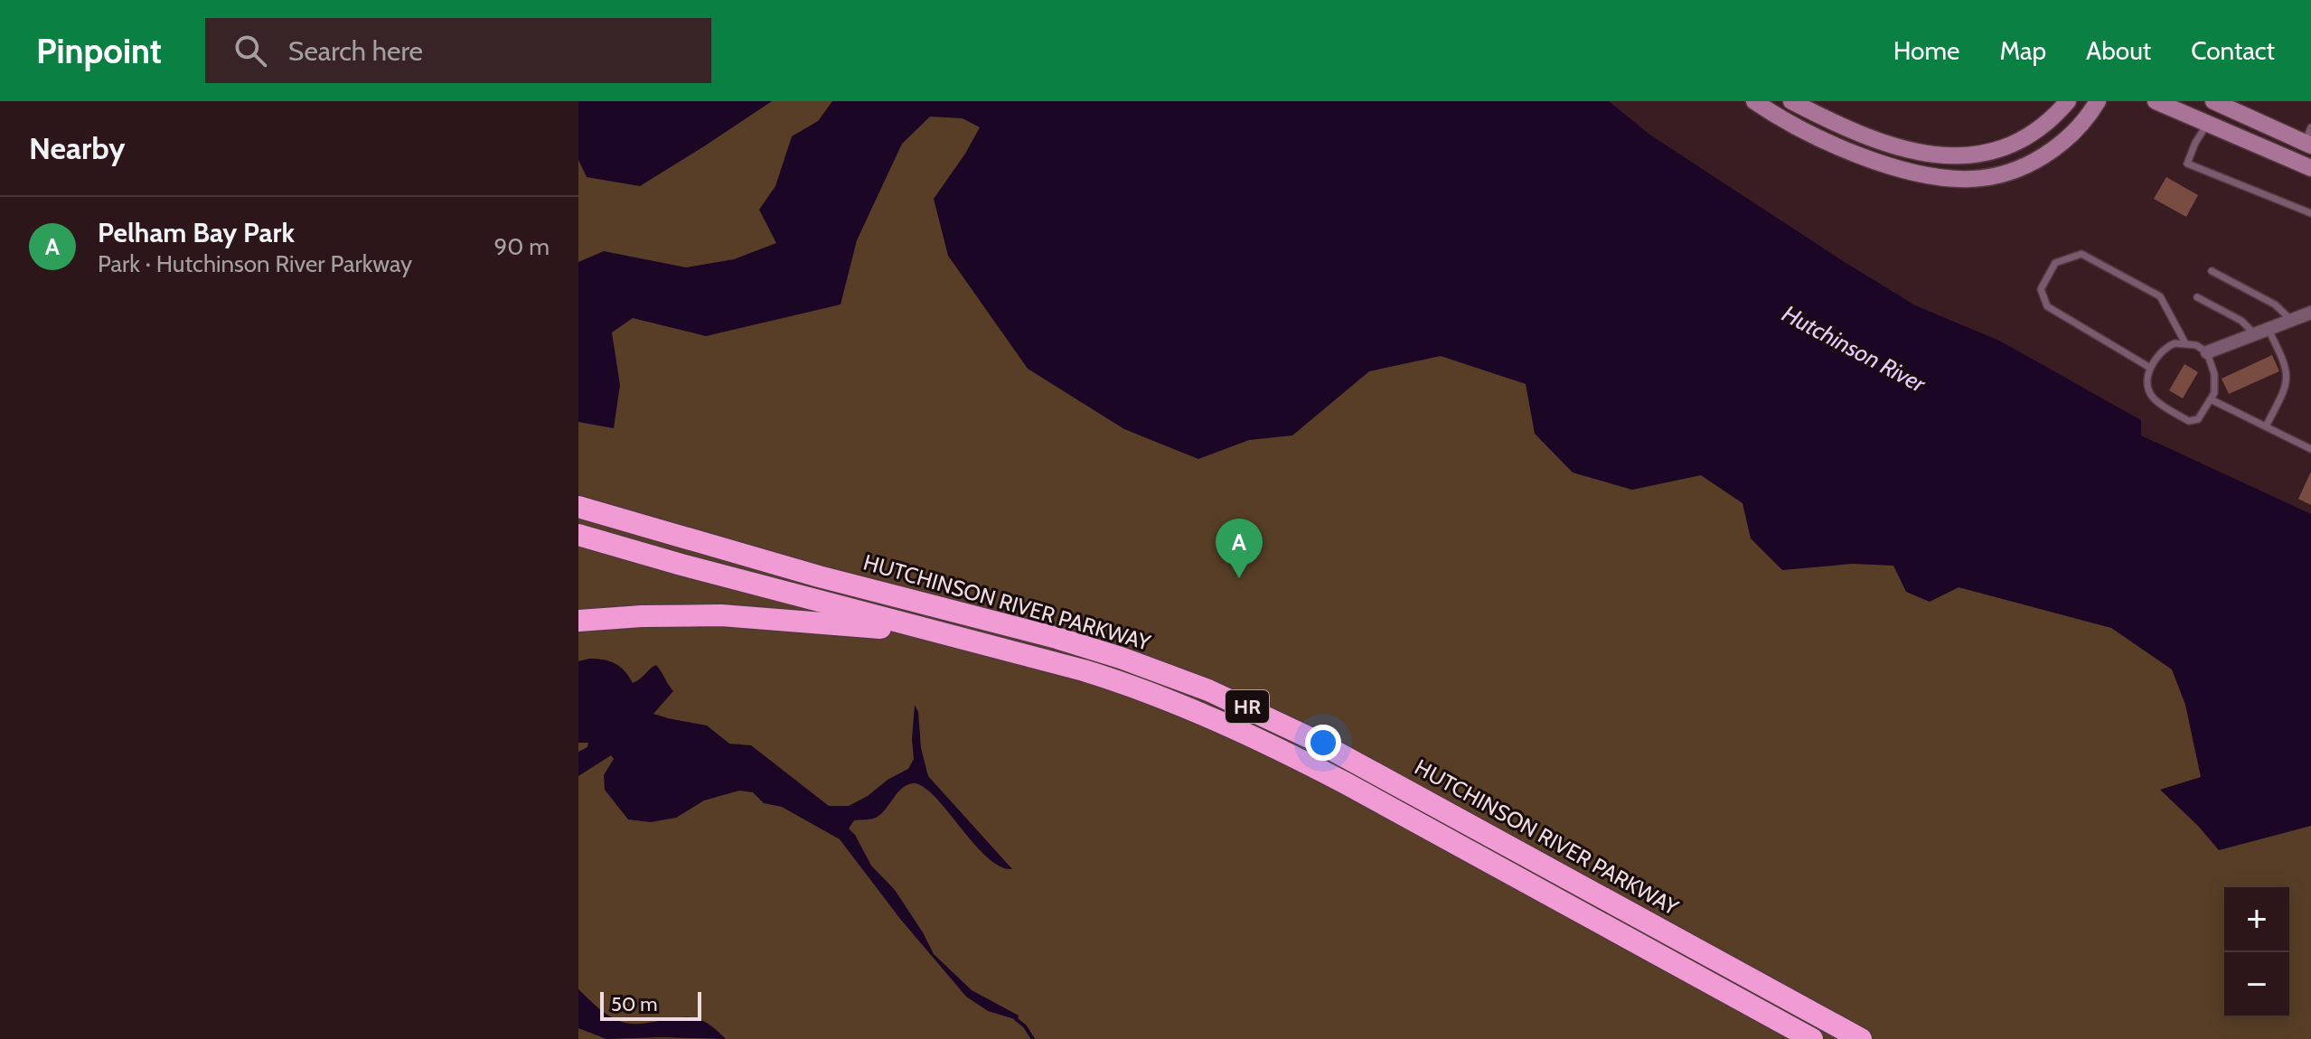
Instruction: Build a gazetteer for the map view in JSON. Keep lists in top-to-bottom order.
{
  "streets": {
    "highway": ["HUTCHINSON RIVER PARKWAY", "HR"]
  },
  "water": ["Hutchinson River"],
  "scale_bar": "50 m",
  "page": {
    "header": "Pinpoint",
    "search": "Search here",
    "nav": [
      "Home",
      "Map",
      "About",
      "Contact"
    ],
    "heading": "Nearby",
    "list": [
      {
        "mark": "A",
        "name": "Pelham Bay Park",
        "note": "Park · Hutchinson River Parkway",
        "value": "90 m"
      }
    ],
    "pins": "A",
    "map_buttons": ["+", "−"],
    "scale": "50 m"
  }
}
